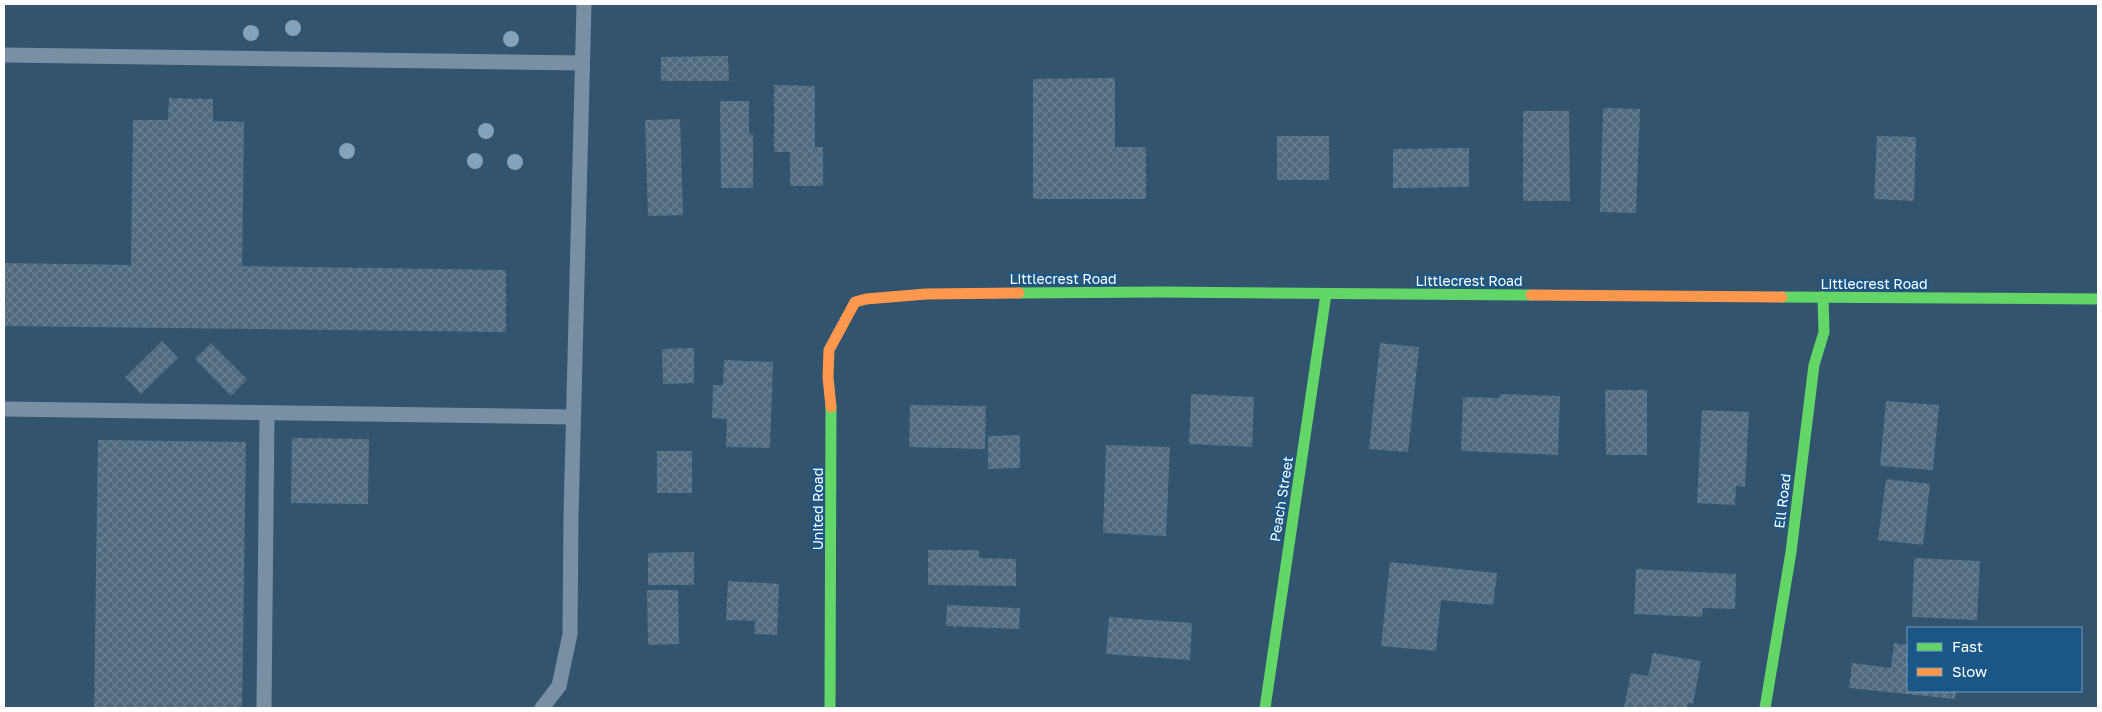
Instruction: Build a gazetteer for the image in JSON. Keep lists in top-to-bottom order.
{
  "streets": {
    "street": [
      "Littlecrest Road",
      "Peach Street",
      "Ell Road",
      "United Road"
    ]
  },
  "crossings": [
    ["Littlecrest Road", "Peach Street"],
    ["Littlecrest Road", "Ell Road"],
    ["Littlecrest Road", "United Road"]
  ],
  "legend": ["Fast", "Slow"]
}
